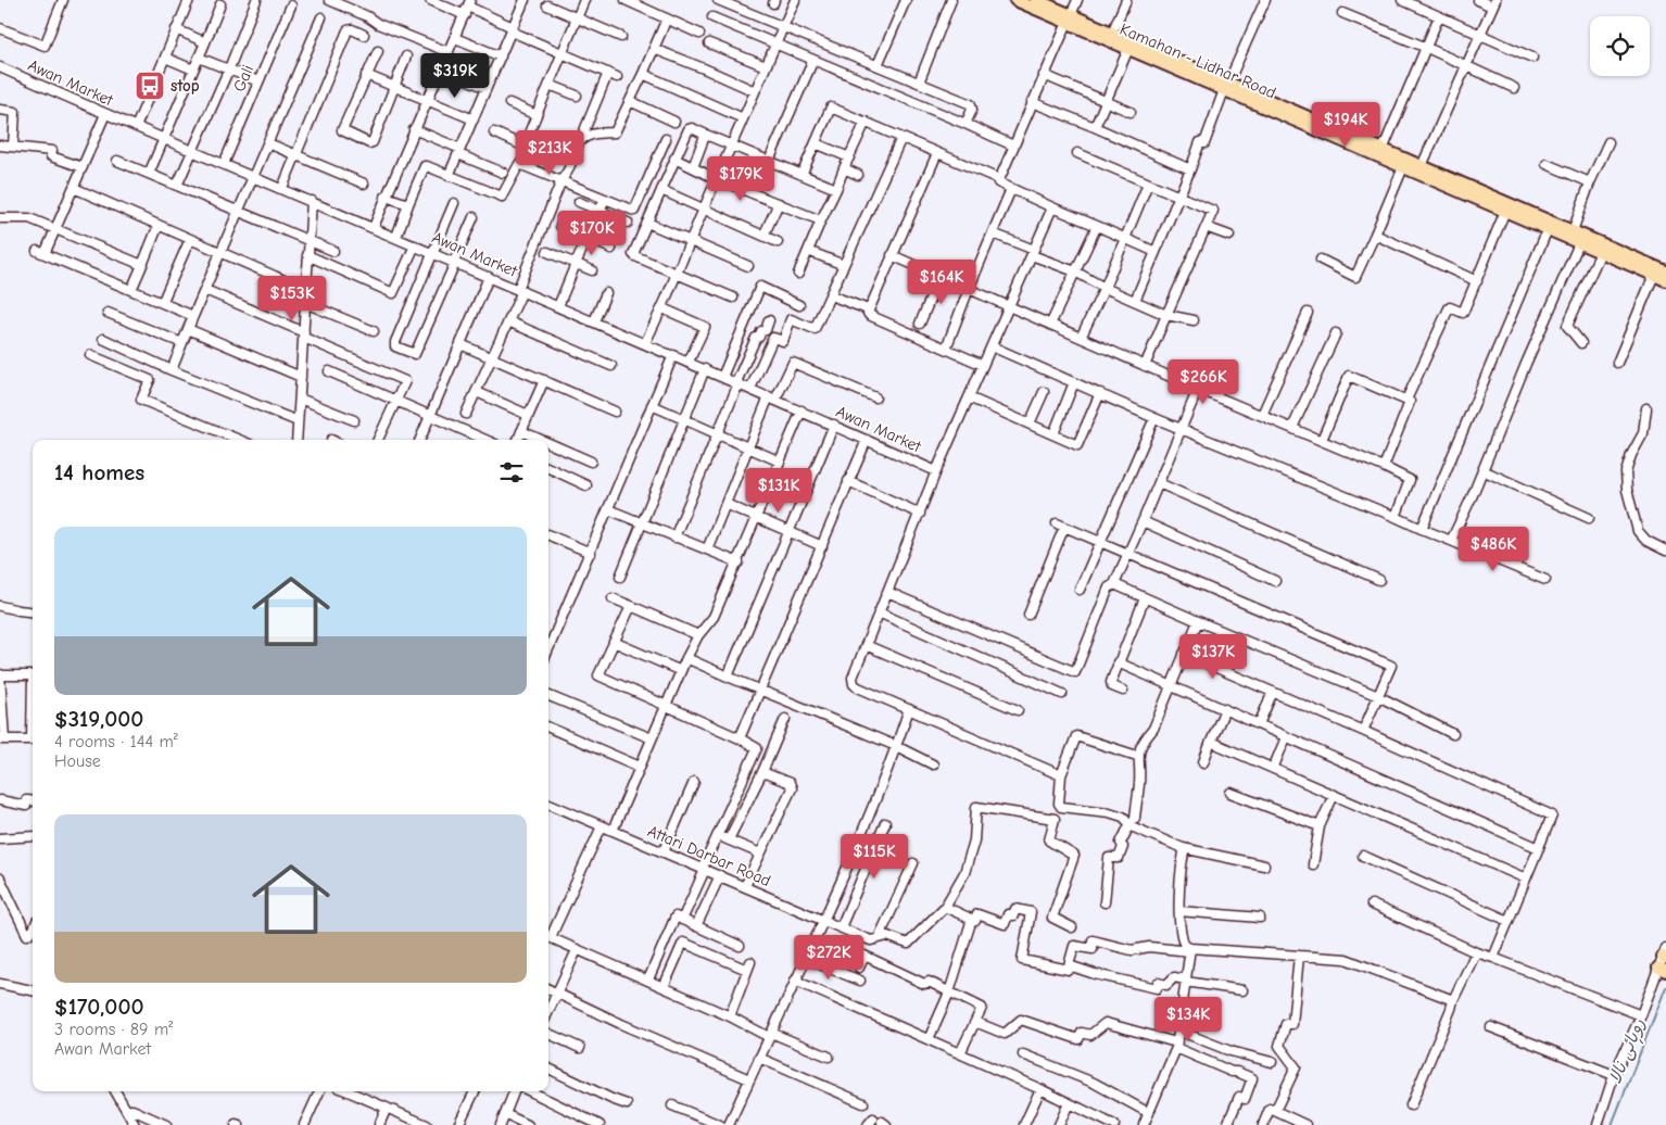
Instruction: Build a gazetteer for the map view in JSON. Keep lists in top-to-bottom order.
{
  "streets": {
    "main road": ["Kamahan - Lidhar Road"],
    "street": ["Gali", "Awan Market", "Attari Darbar Road"]
  },
  "crossings": [
    ["Gali", "Awan Market"]
  ],
  "water": ["روہائی نالا"],
  "places": {
    "bus stop": ["stop"]
  },
  "page": {
    "price": [
      "$319K",
      "$194K",
      "$213K",
      "$179K",
      "$170K",
      "$164K",
      "$153K",
      "$266K",
      "$131K",
      "$486K",
      "$137K",
      "$115K",
      "$272K",
      "$134K"
    ],
    "heading": "14 homes",
    "list": [
      {
        "name": "$319,000",
        "note": "4 rooms · 144 m² · House"
      },
      {
        "name": "$170,000",
        "note": "3 rooms · 89 m² · Awan Market"
      }
    ]
  }
}
